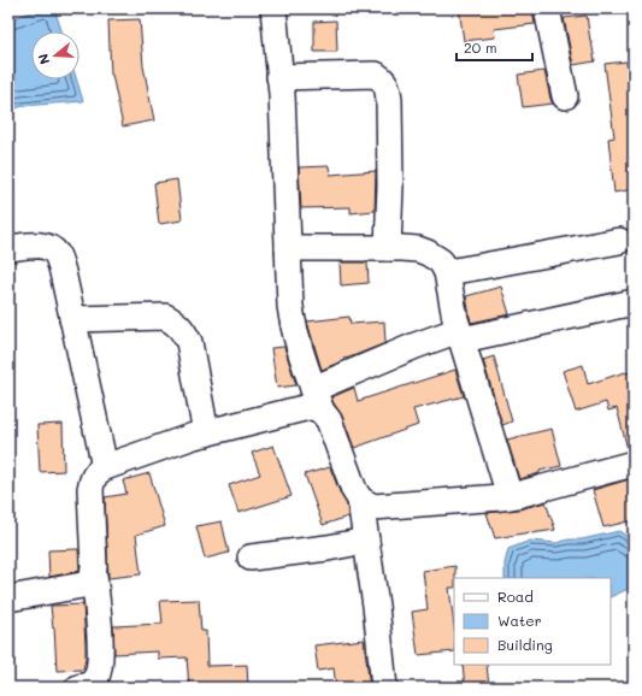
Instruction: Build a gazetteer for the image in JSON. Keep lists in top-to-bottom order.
{
  "legend": ["Road", "Water", "Building"],
  "scale_bar": "20 m",
  "north": "left"
}
